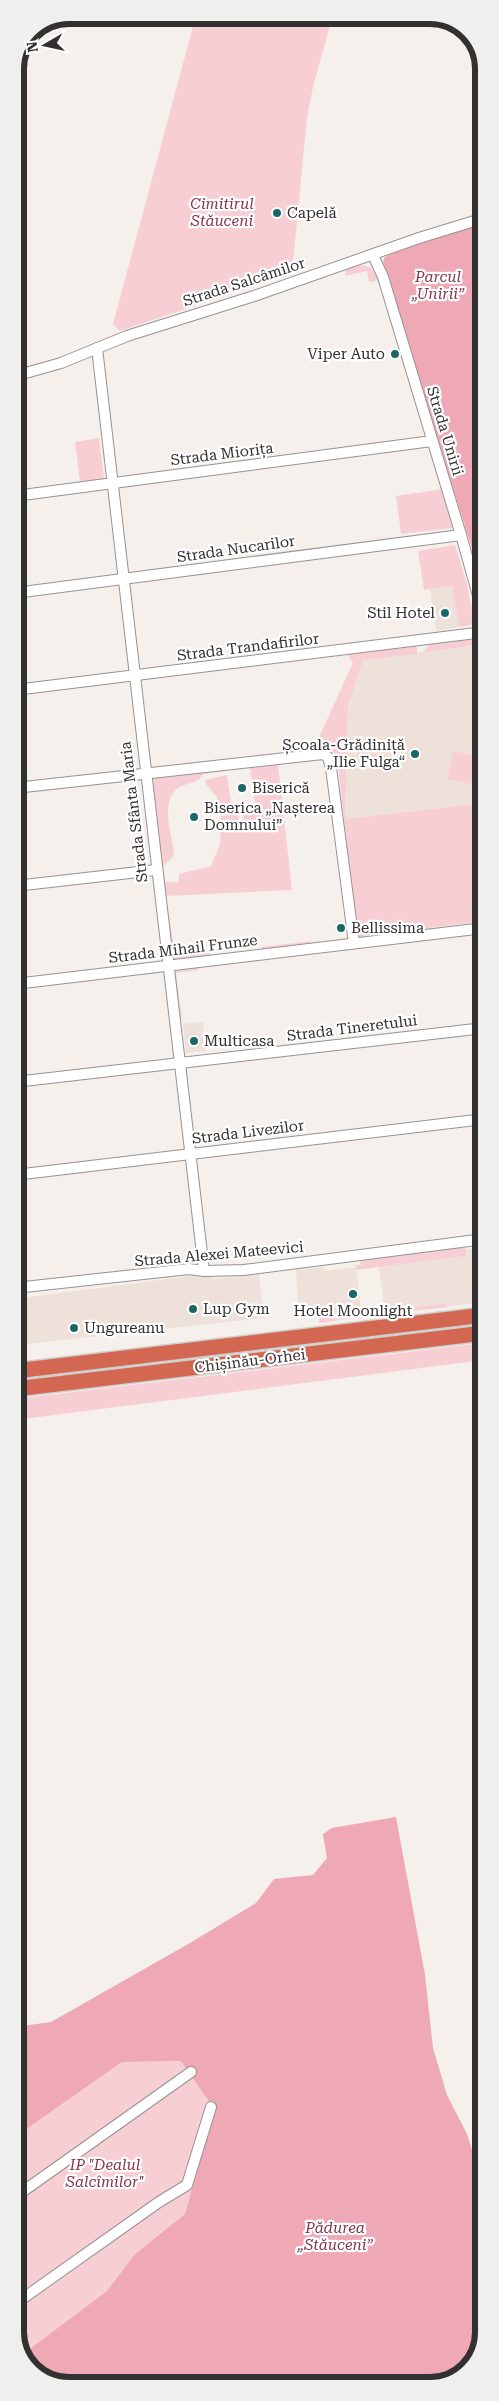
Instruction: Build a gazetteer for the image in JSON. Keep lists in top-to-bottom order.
{
  "streets": {
    "highway": ["Chișinău-Orhei"],
    "street": [
      "Strada Salcâmilor",
      "Strada Unirii",
      "Strada Miorița",
      "Strada Nucarilor",
      "Strada Trandafirilor",
      "Strada Sfânta Maria",
      "Strada Mihail Frunze",
      "Strada Tineretului",
      "Strada Livezilor",
      "Strada Alexei Mateevici"
    ]
  },
  "crossings": [
    ["Strada Salcâmilor", "Strada Unirii"],
    ["Strada Salcâmilor", "Strada Sfânta Maria"],
    ["Strada Unirii", "Strada Miorița"],
    ["Strada Unirii", "Strada Nucarilor"],
    ["Strada Miorița", "Strada Sfânta Maria"],
    ["Strada Nucarilor", "Strada Sfânta Maria"],
    ["Strada Trandafirilor", "Strada Sfânta Maria"],
    ["Strada Sfânta Maria", "Strada Mihail Frunze"],
    ["Strada Sfânta Maria", "Strada Tineretului"],
    ["Strada Sfânta Maria", "Strada Livezilor"],
    ["Strada Sfânta Maria", "Strada Alexei Mateevici"]
  ],
  "parks": [
    "Cimitirul Stăuceni",
    "Parcul „Unirii”",
    "IP \"Dealul Salcîmilor\"",
    "Pădurea „Stăuceni”"
  ],
  "places": [
    "Capelă",
    "Viper Auto",
    "Stil Hotel",
    "Școala-Grădiniță „Ilie Fulga“",
    "Biserică",
    "Biserica „Nașterea Domnului”",
    "Bellissima",
    "Multicasa",
    "Hotel Moonlight",
    "Lup Gym",
    "Ungureanu"
  ],
  "north": "left"
}
